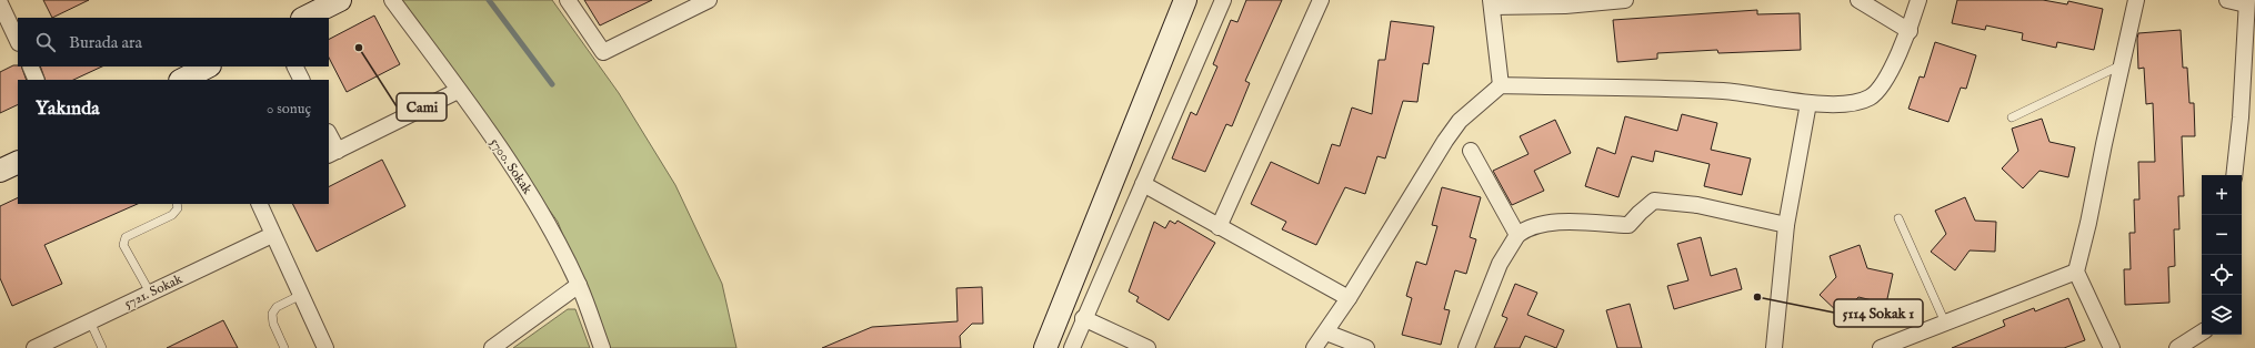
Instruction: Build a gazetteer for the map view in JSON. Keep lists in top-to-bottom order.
{
  "streets": {
    "street": ["5700. Sokak", "5721. Sokak"]
  },
  "places": ["Cami", "5114 Sokak 1"],
  "page": {
    "search": "Burada ara",
    "heading": ["Yakında", "0 sonuç"],
    "map_buttons": ["+", "−"]
  }
}
